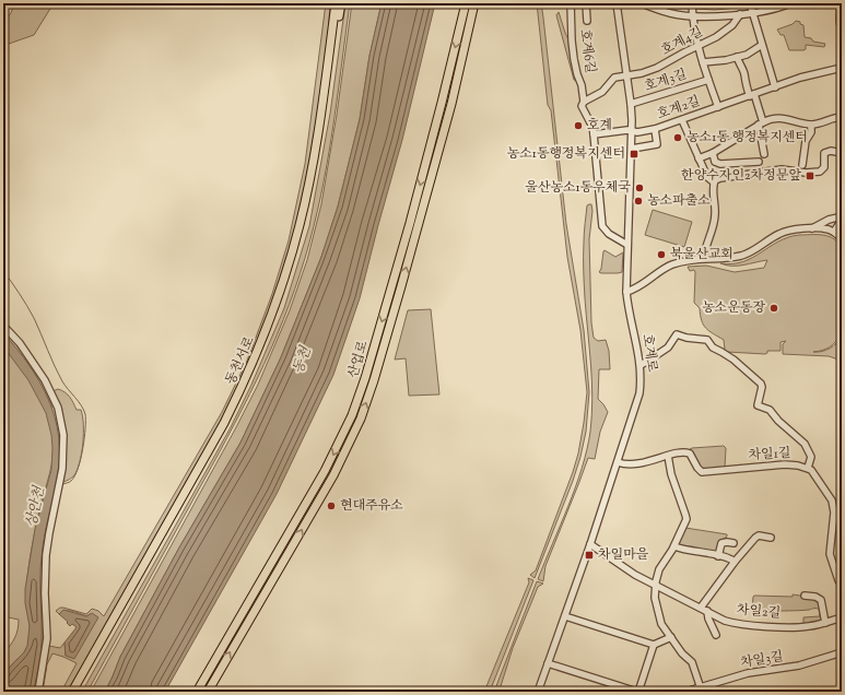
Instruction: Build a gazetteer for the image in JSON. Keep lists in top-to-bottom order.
{
  "streets": {
    "main road": ["산업로", "동천서로"],
    "street": [
      "호계4길",
      "호계6길",
      "호계3길",
      "호계2길",
      "호계로",
      "차일1길",
      "차일2길",
      "차일3길"
    ]
  },
  "crossings": [
    ["호계4길", "호계6길"],
    ["호계4길", "호계3길"],
    ["호계4길", "호계로"],
    ["호계6길", "호계로"],
    ["호계3길", "호계2길"],
    ["호계3길", "호계로"],
    ["호계2길", "호계로"],
    ["호계로", "차일1길"],
    ["호계로", "차일2길"]
  ],
  "water": ["동천", "상안천"],
  "places": {
    "other": [
      "호계",
      "농소1동 행정복지센터",
      "울산농소1동우체국",
      "농소파출소",
      "북울산교회",
      "농소운동장",
      "현대주유소"
    ],
    "transit": ["농소1동행정복지센터", "한양수자인2차정문앞", "차일마을"]
  }
}
